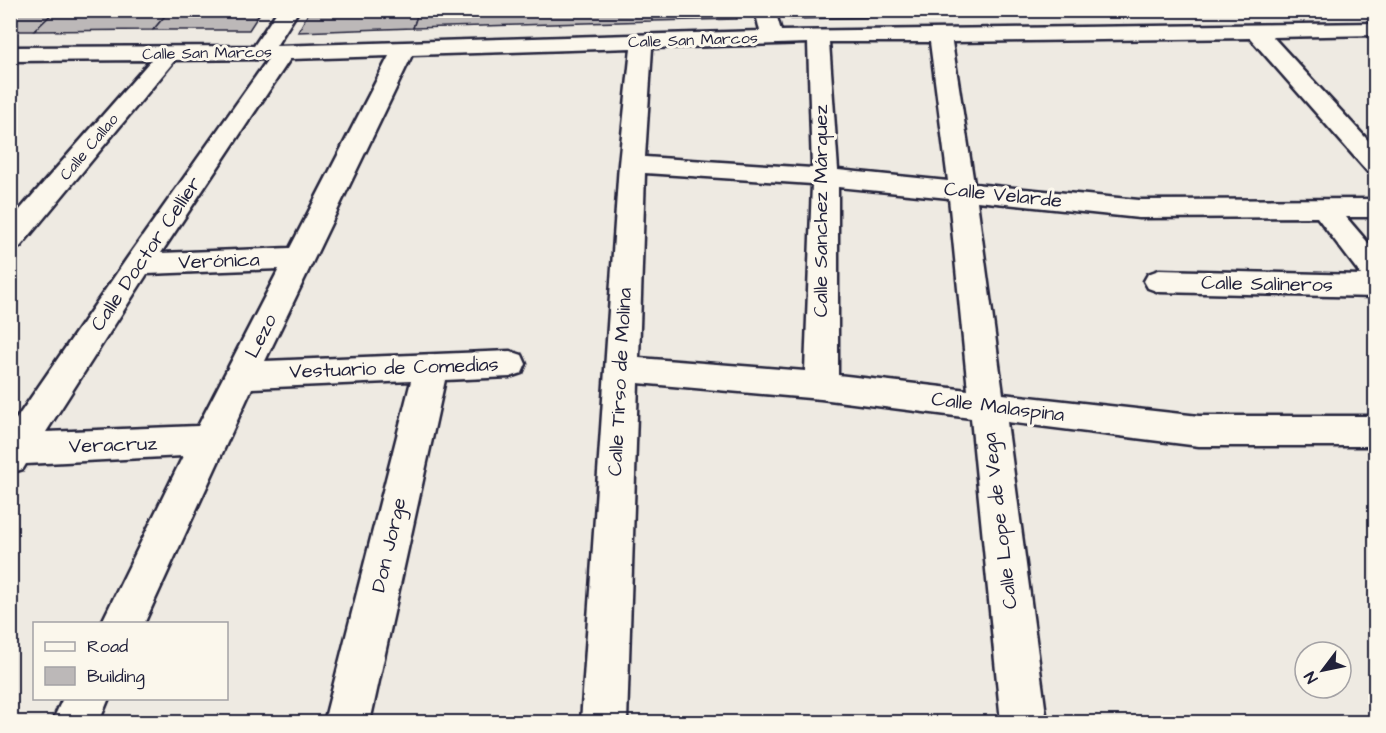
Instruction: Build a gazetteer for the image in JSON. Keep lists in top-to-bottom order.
{
  "streets": {
    "street": [
      "Calle San Marcos",
      "Calle Callao",
      "Calle Velarde",
      "Calle Sanchez Márquez",
      "Calle Doctor Cellier",
      "Verónica",
      "Calle Salineros",
      "Lezo",
      "Vestuario de Comedias",
      "Calle Tirso de Molina",
      "Calle Malaspina",
      "Veracruz",
      "Calle Lope de Vega",
      "Don Jorge"
    ]
  },
  "crossings": [
    ["Calle San Marcos", "Calle Callao"],
    ["Calle San Marcos", "Calle Sanchez Márquez"],
    ["Calle San Marcos", "Calle Doctor Cellier"],
    ["Calle San Marcos", "Lezo"],
    ["Calle San Marcos", "Calle Tirso de Molina"],
    ["Calle San Marcos", "Calle Lope de Vega"],
    ["Calle Velarde", "Calle Sanchez Márquez"],
    ["Calle Velarde", "Calle Tirso de Molina"],
    ["Calle Velarde", "Calle Lope de Vega"],
    ["Calle Sanchez Márquez", "Calle Malaspina"],
    ["Calle Doctor Cellier", "Verónica"],
    ["Calle Doctor Cellier", "Veracruz"],
    ["Verónica", "Lezo"],
    ["Lezo", "Vestuario de Comedias"],
    ["Lezo", "Veracruz"],
    ["Vestuario de Comedias", "Don Jorge"],
    ["Calle Tirso de Molina", "Calle Malaspina"],
    ["Calle Malaspina", "Calle Lope de Vega"]
  ],
  "legend": ["Road", "Building"],
  "north": "bottom left"
}
